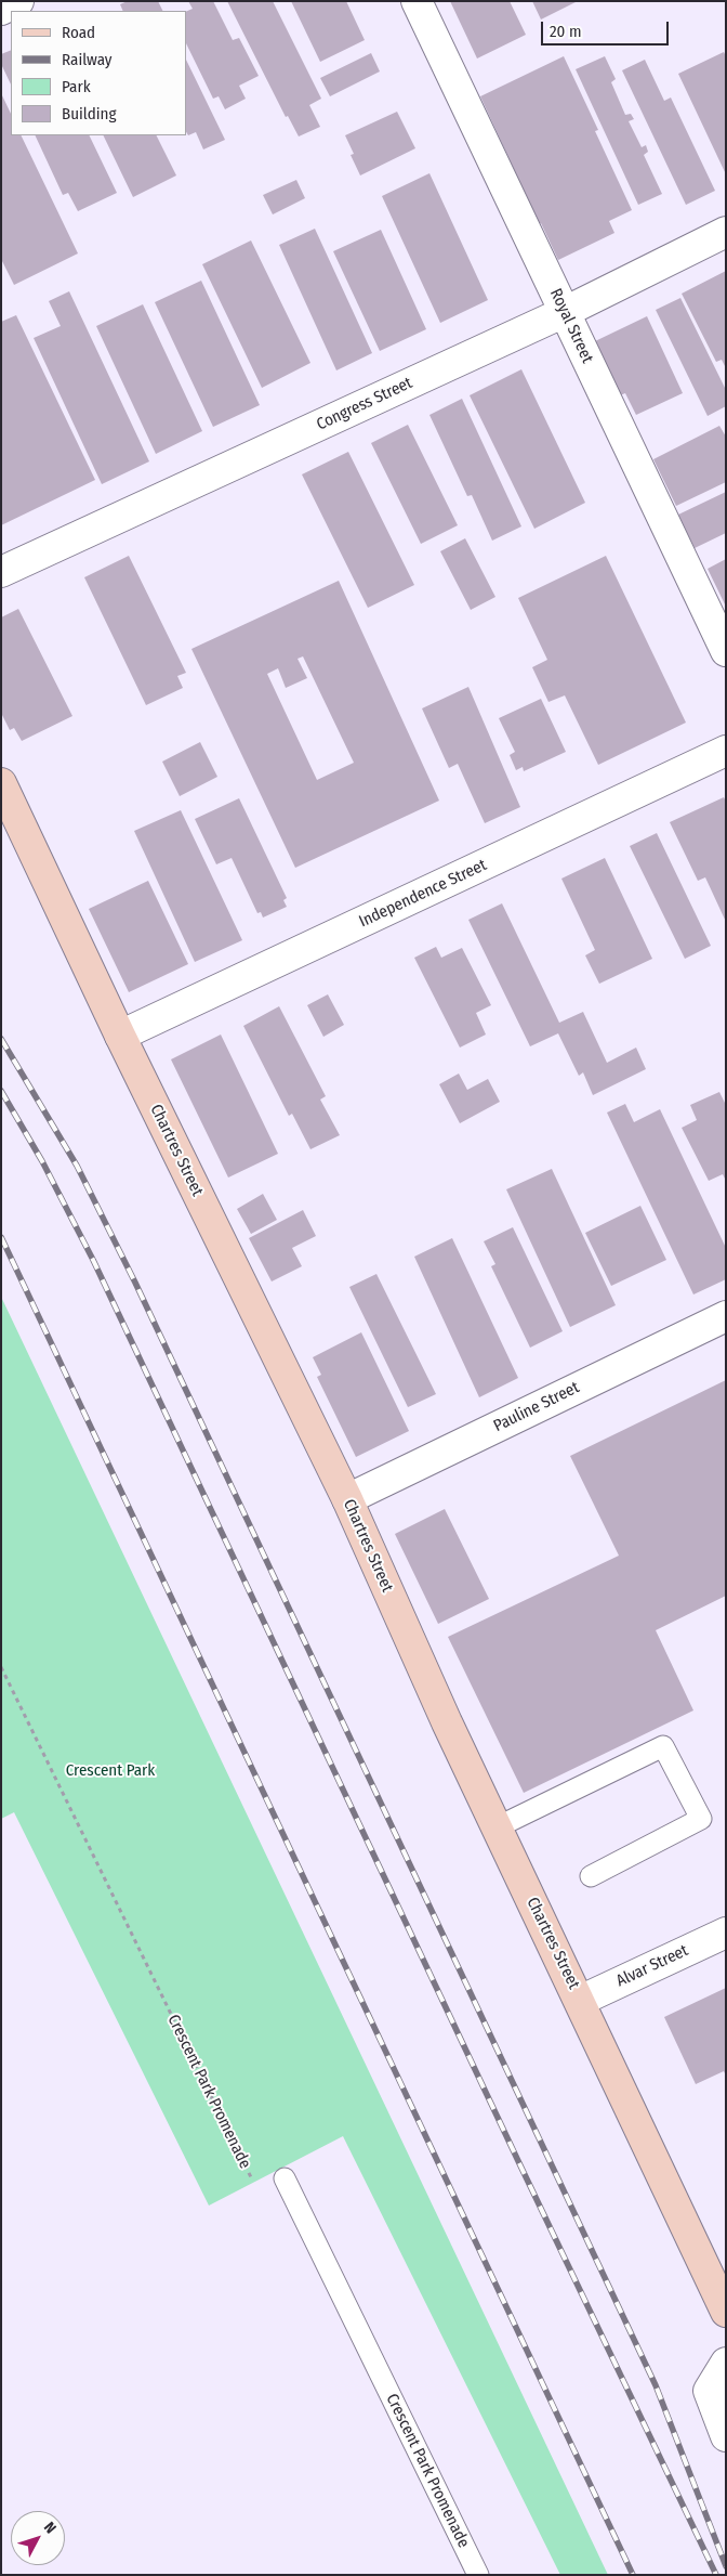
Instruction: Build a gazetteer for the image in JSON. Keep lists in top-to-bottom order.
{
  "streets": {
    "street": [
      "Royal Street",
      "Congress Street",
      "Independence Street",
      "Chartres Street",
      "Pauline Street",
      "Alvar Street"
    ],
    "lane": ["Crescent Park Promenade"]
  },
  "crossings": [
    ["Royal Street", "Congress Street"],
    ["Independence Street", "Chartres Street"],
    ["Chartres Street", "Pauline Street"],
    ["Chartres Street", "Alvar Street"]
  ],
  "parks": ["Crescent Park"],
  "legend": [
    "Road",
    "Railway",
    "Park",
    "Building"
  ],
  "scale_bar": "20 m",
  "north": "top right"
}
